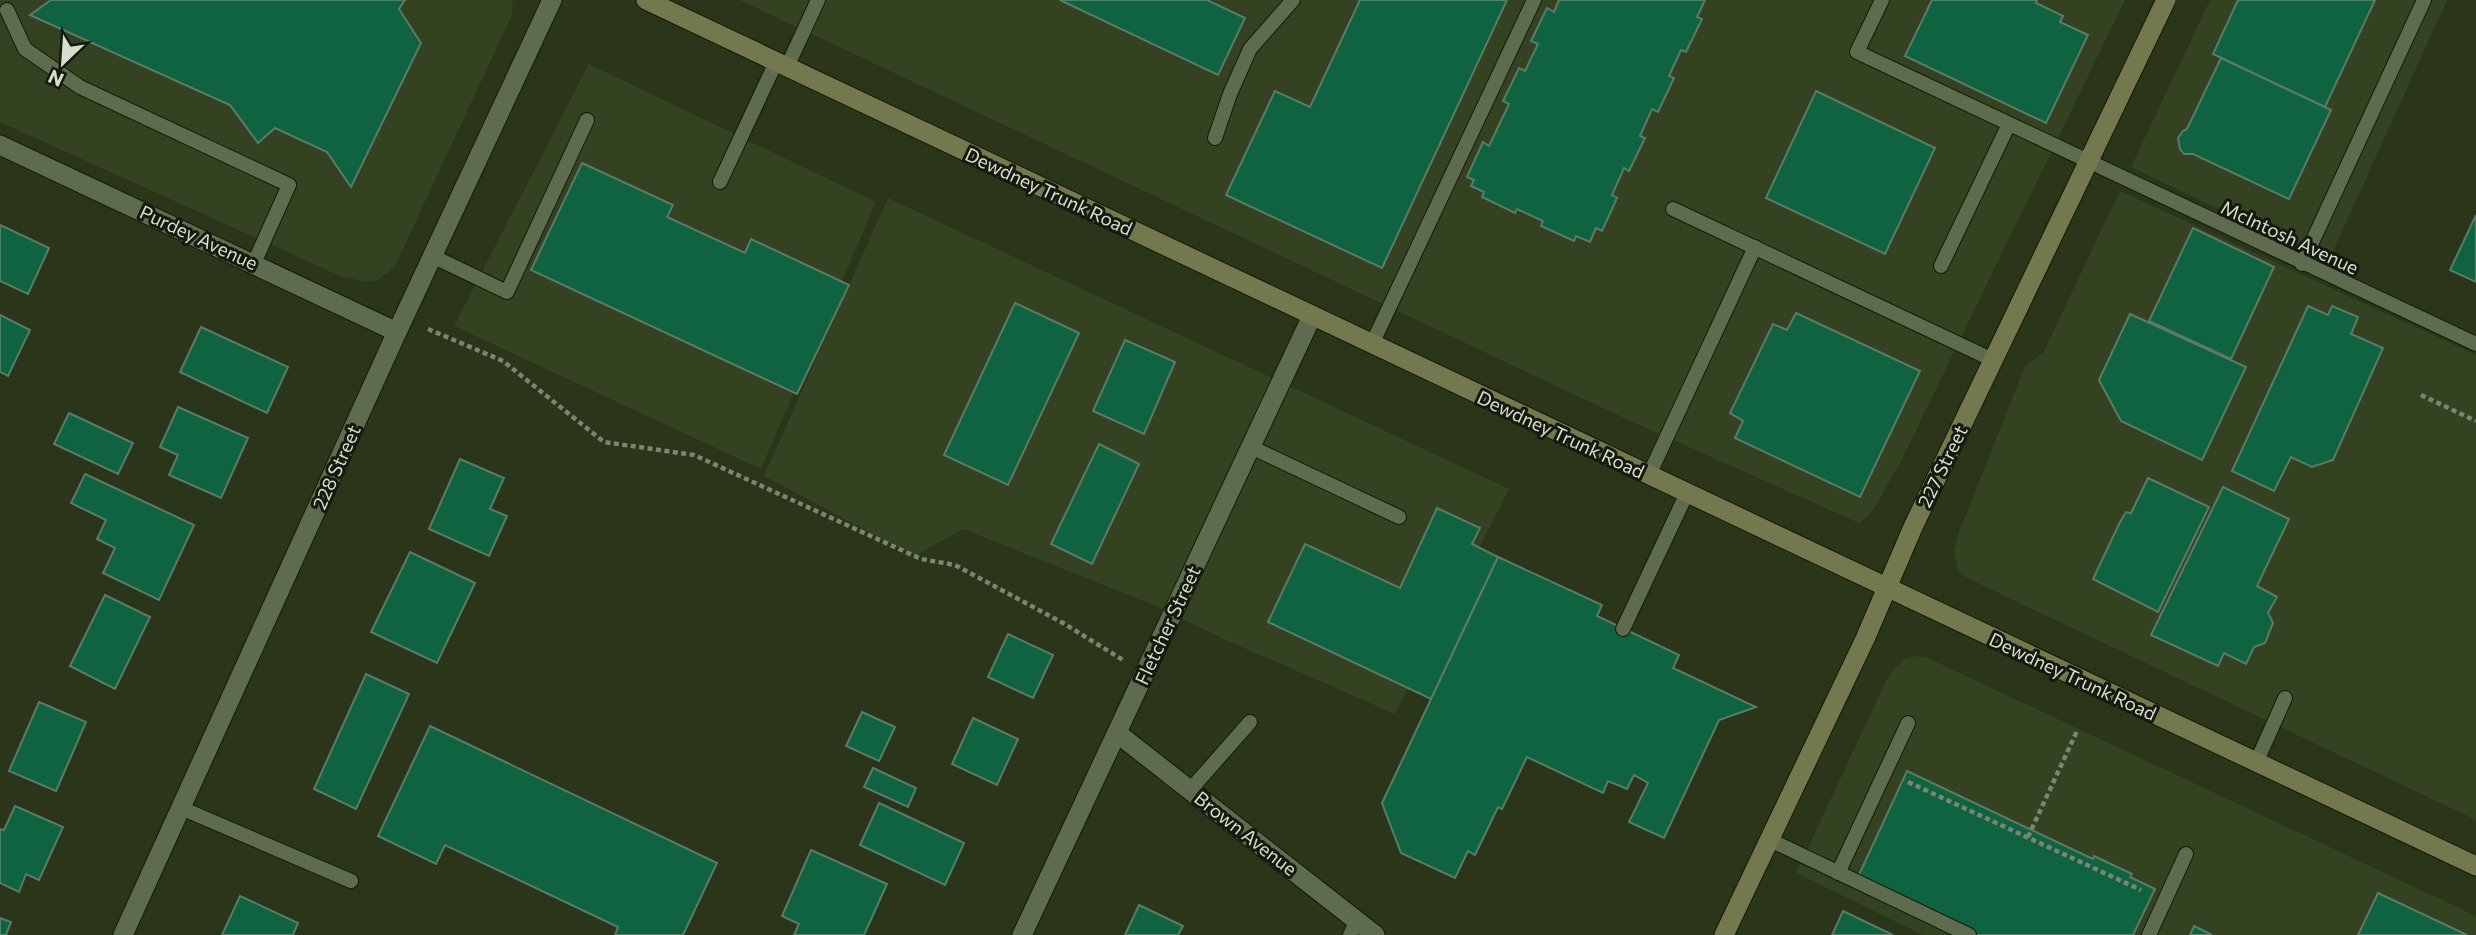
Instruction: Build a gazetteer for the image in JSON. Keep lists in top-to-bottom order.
{
  "streets": {
    "main road": ["Dewdney Trunk Road", "227 Street"],
    "street": [
      "Purdey Avenue",
      "228 Street",
      "Fletcher Street",
      "Brown Avenue"
    ],
    "lane": ["McIntosh Avenue"]
  },
  "crossings": [
    ["Dewdney Trunk Road", "227 Street"],
    ["Dewdney Trunk Road", "Fletcher Street"],
    ["Purdey Avenue", "228 Street"],
    ["McIntosh Avenue", "227 Street"],
    ["Fletcher Street", "Brown Avenue"]
  ],
  "north": "bottom left"
}
